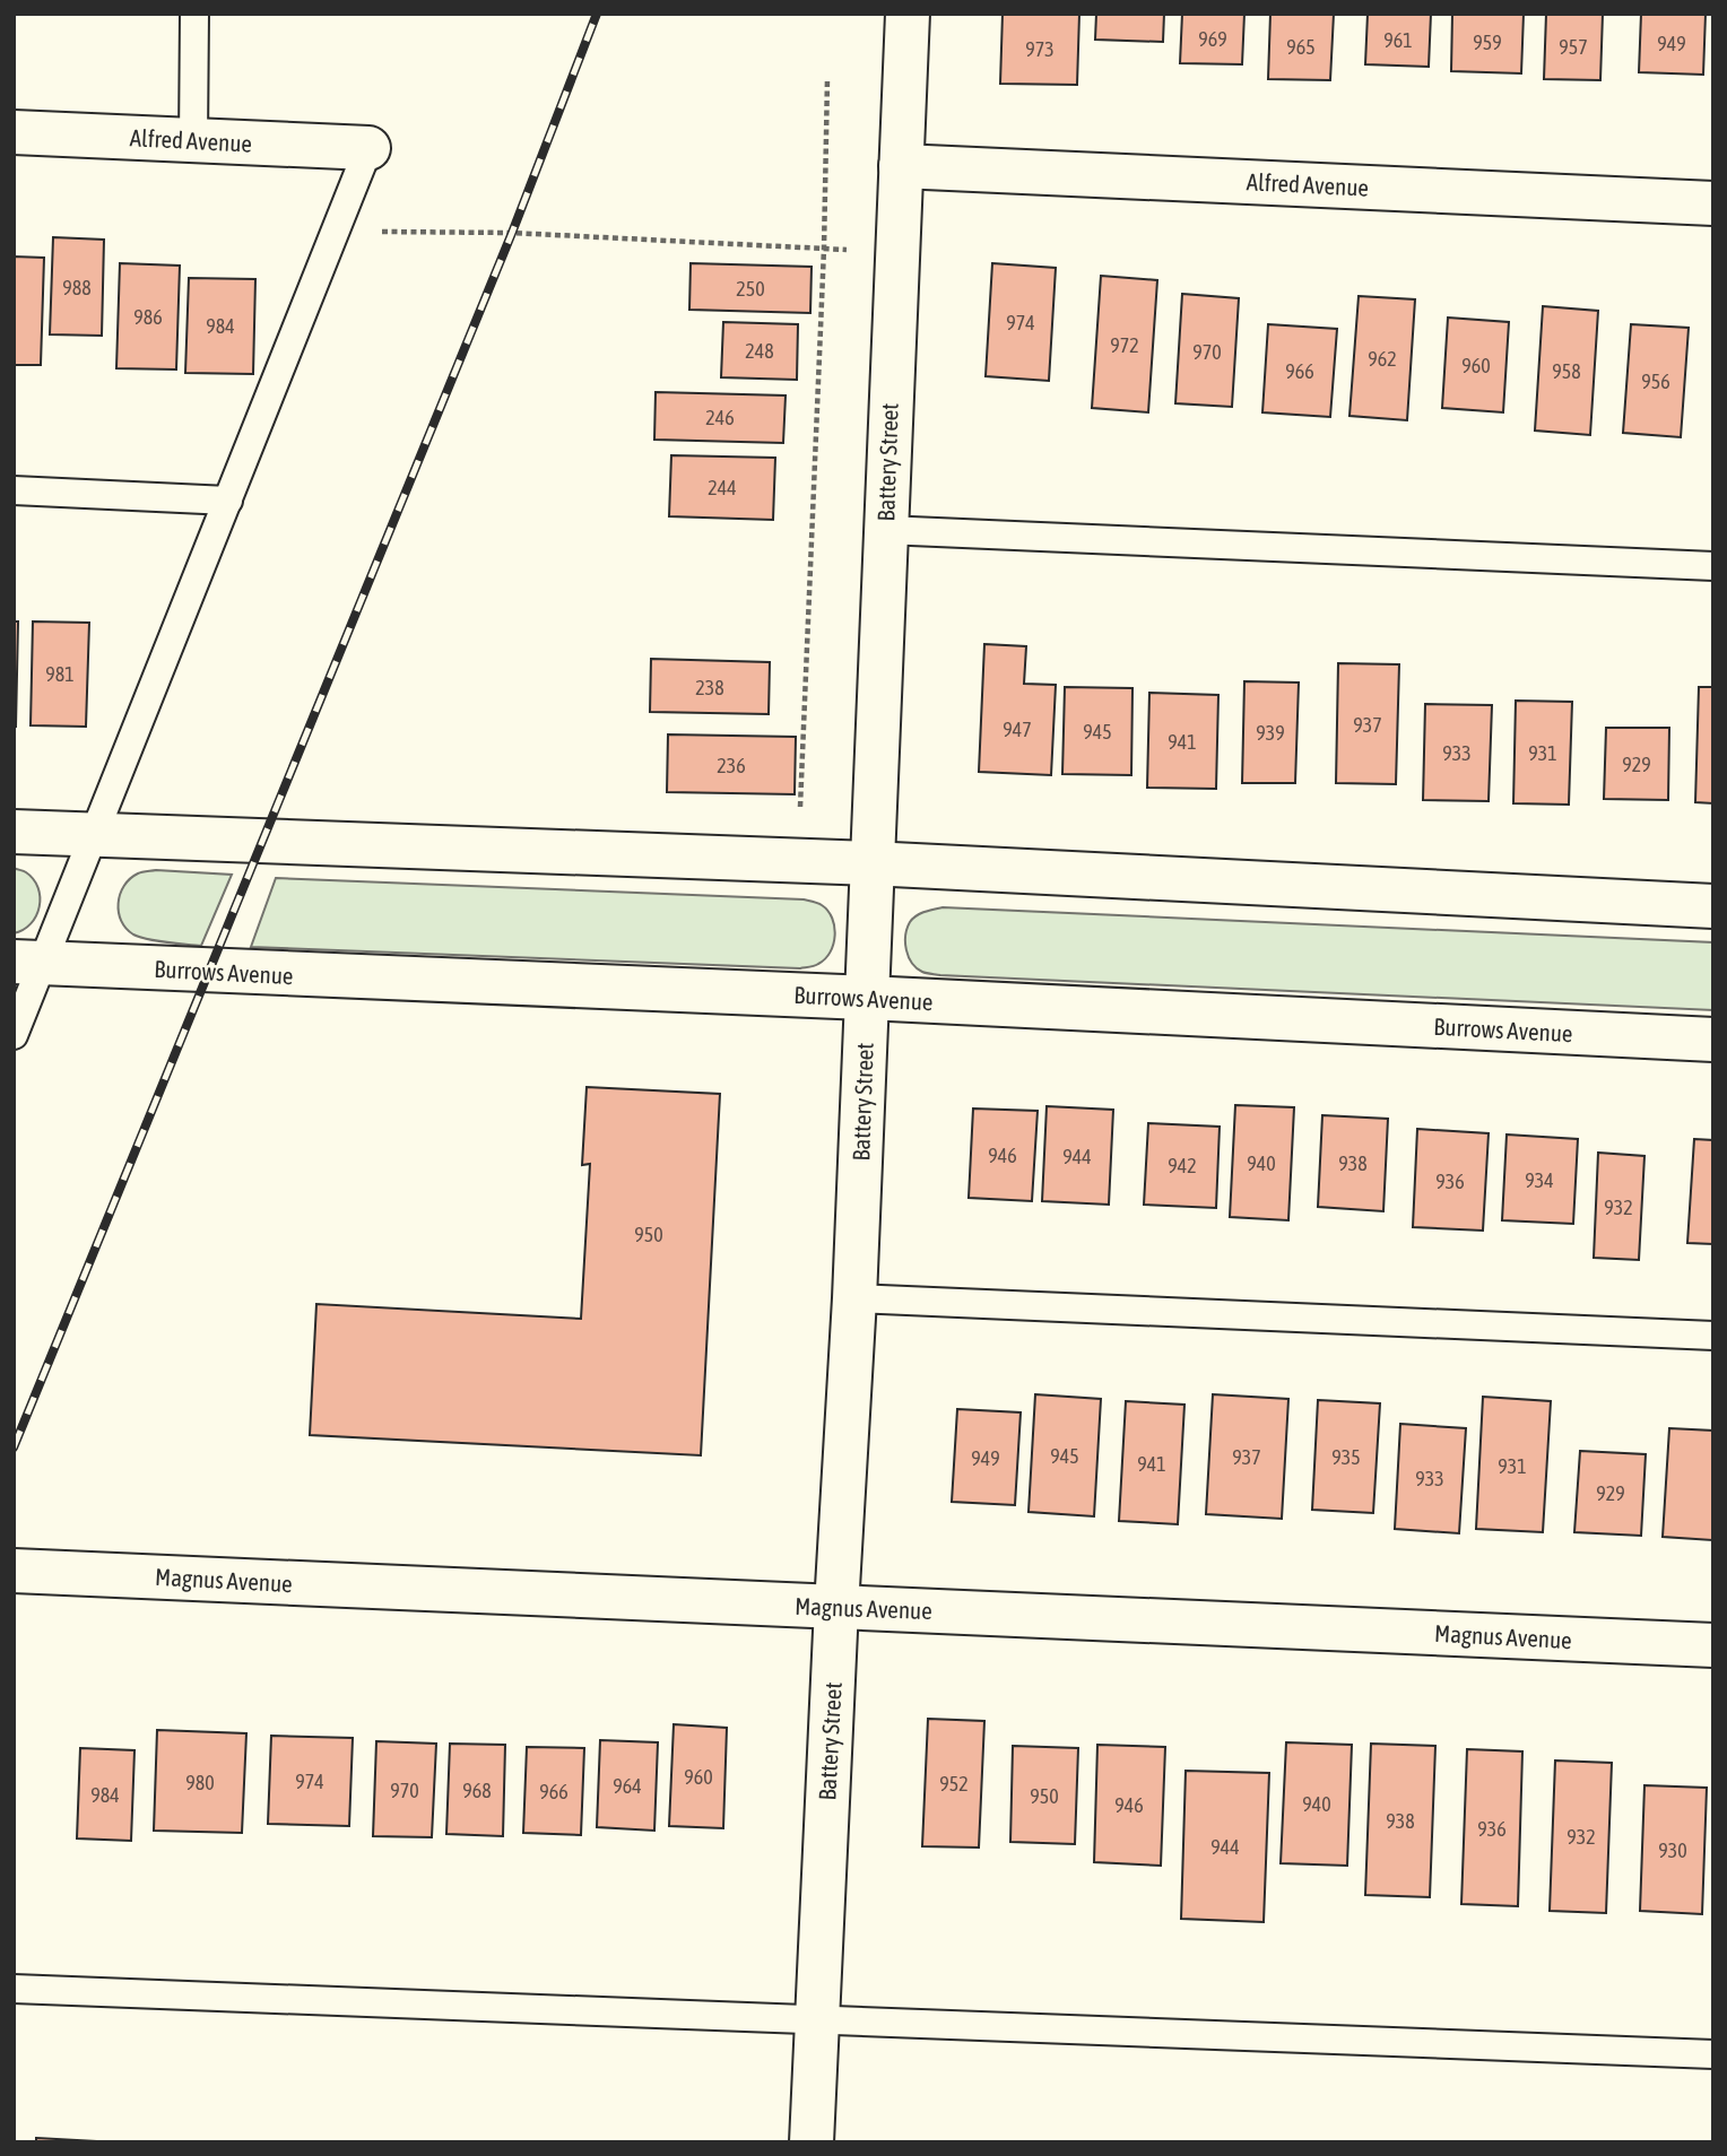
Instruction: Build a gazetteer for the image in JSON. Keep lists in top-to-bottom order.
{
  "streets": {
    "street": [
      "Alfred Avenue",
      "Battery Street",
      "Burrows Avenue",
      "Magnus Avenue"
    ]
  },
  "crossings": [
    ["Alfred Avenue", "Battery Street"],
    ["Battery Street", "Burrows Avenue"],
    ["Battery Street", "Magnus Avenue"]
  ],
  "house_numbers": [
    "969",
    "961",
    "959",
    "949",
    "965",
    "957",
    "973",
    "988",
    "250",
    "986",
    "974",
    "984",
    "972",
    "248",
    "970",
    "962",
    "960",
    "966",
    "958",
    "956",
    "246",
    "244",
    "981",
    "238",
    "937",
    "947",
    "945",
    "939",
    "941",
    "933",
    "931",
    "929",
    "236",
    "946",
    "944",
    "940",
    "938",
    "942",
    "934",
    "936",
    "932",
    "950",
    "945",
    "937",
    "935",
    "949",
    "941",
    "931",
    "933",
    "929",
    "960",
    "974",
    "980",
    "952",
    "964",
    "970",
    "968",
    "966",
    "984",
    "950",
    "940",
    "946",
    "938",
    "936",
    "932",
    "944",
    "930"
  ]
}
